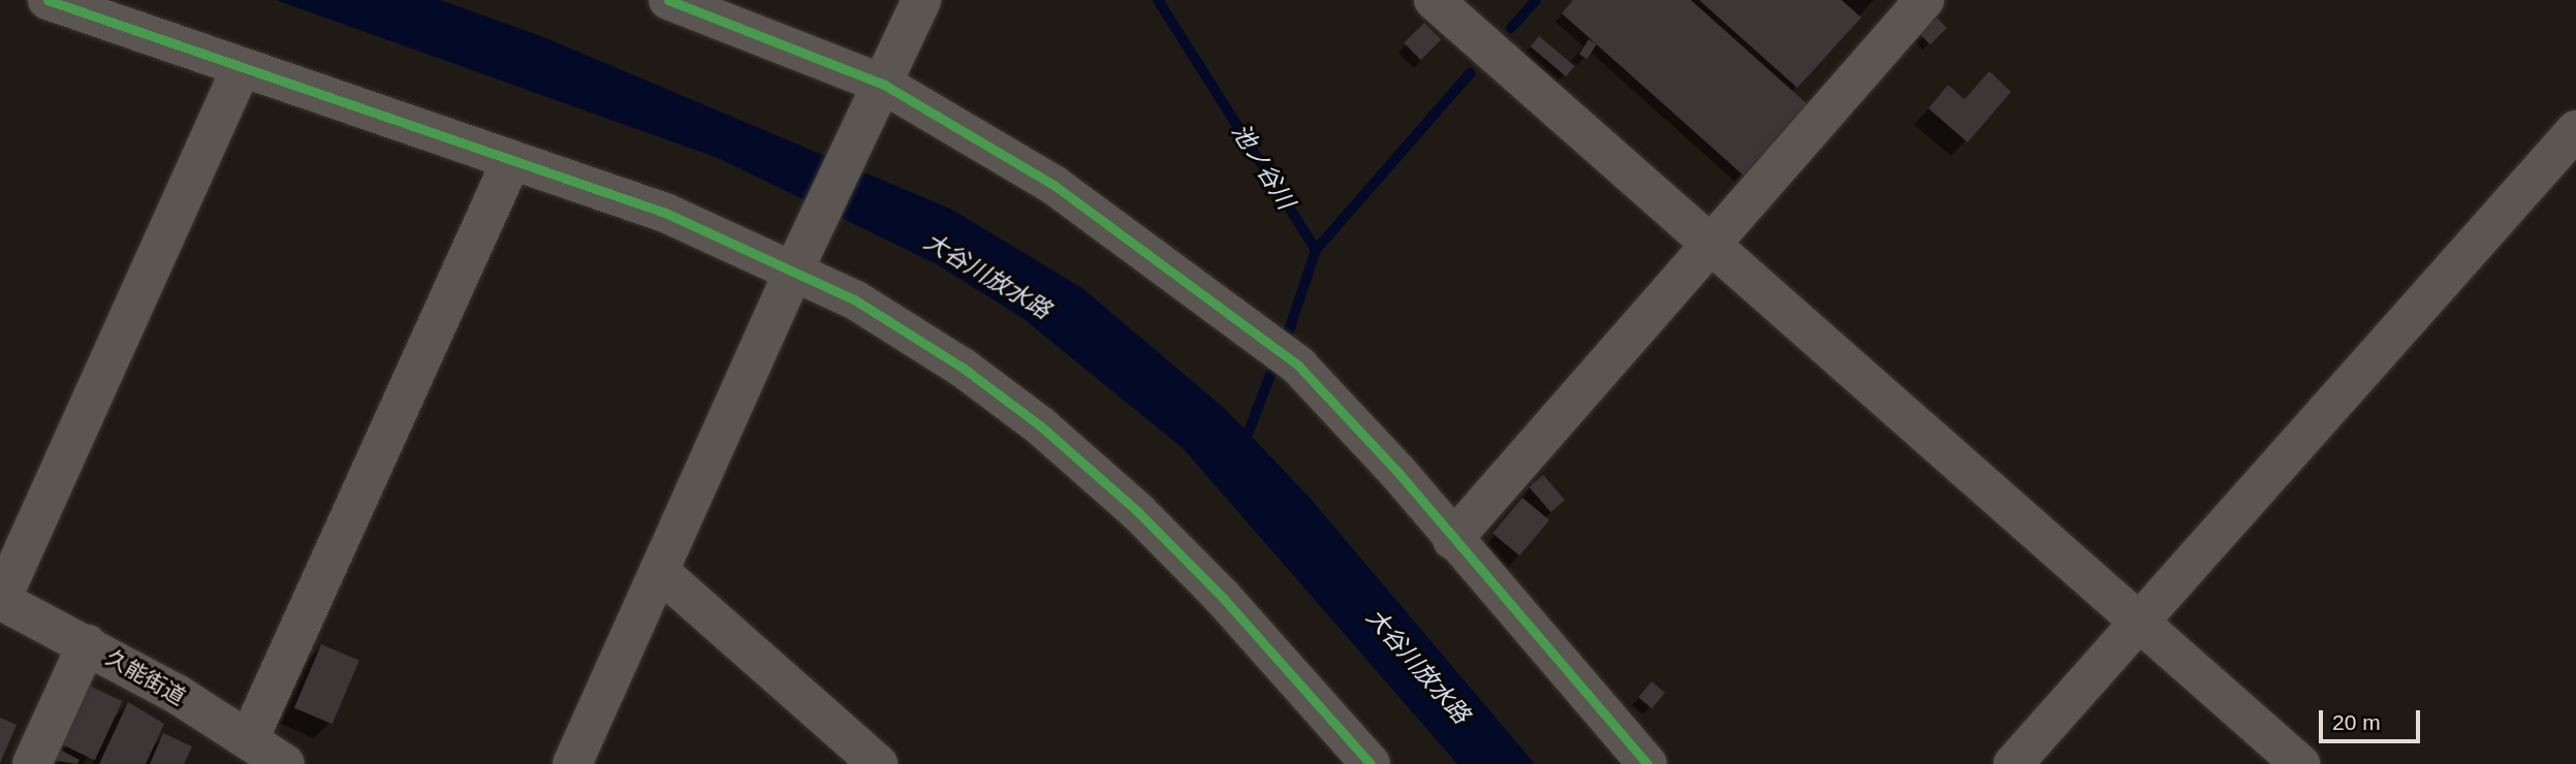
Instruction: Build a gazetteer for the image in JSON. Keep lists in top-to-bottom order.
{
  "streets": {
    "street": ["久能街道"]
  },
  "water": ["池ノ谷川", "大谷川放水路"],
  "scale_bar": "20 m"
}
